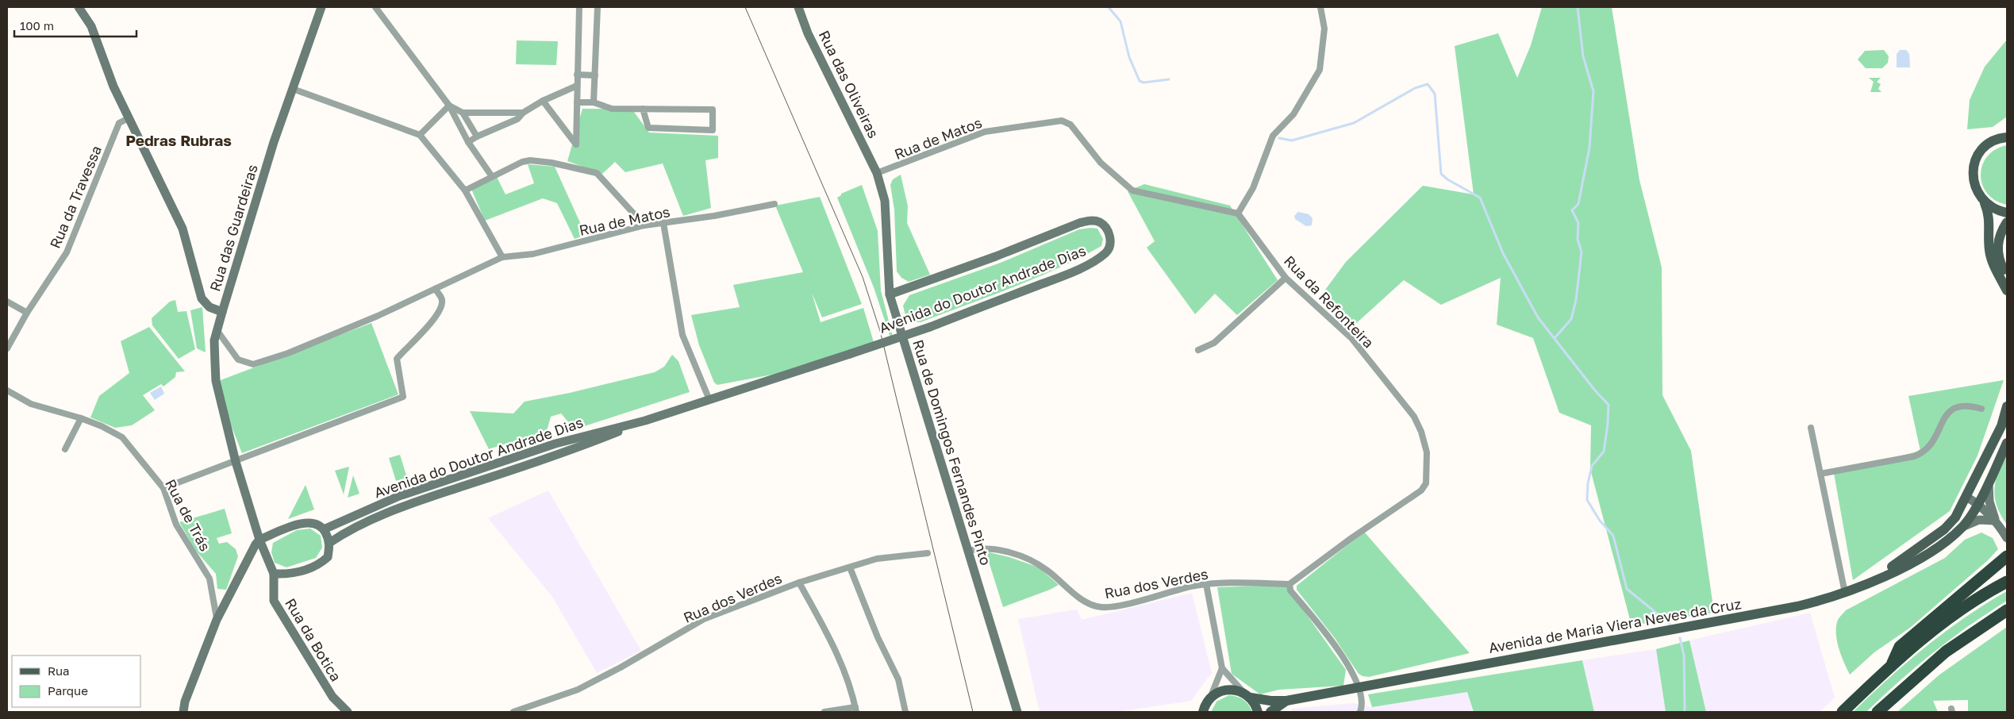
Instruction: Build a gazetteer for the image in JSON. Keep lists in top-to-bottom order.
{
  "streets": {
    "main road": [
      "Rua das Oliveiras",
      "Rua das Guardeiras",
      "Avenida do Doutor Andrade Dias",
      "Rua de Domingos Fernandes Pinto",
      "Avenida de Maria Viera Neves da Cruz",
      "Rua da Botica"
    ],
    "street": [
      "Rua de Matos",
      "Rua da Travessa",
      "Rua da Refonteira",
      "Rua de Trás",
      "Rua dos Verdes"
    ]
  },
  "crossings": [
    ["Rua das Oliveiras", "Rua de Matos"],
    ["Rua das Oliveiras", "Rua de Domingos Fernandes Pinto"],
    ["Rua de Matos", "Rua das Guardeiras"],
    ["Rua de Matos", "Rua da Refonteira"],
    ["Rua de Matos", "Rua de Domingos Fernandes Pinto"],
    ["Rua das Guardeiras", "Avenida do Doutor Andrade Dias"],
    ["Rua das Guardeiras", "Rua da Botica"],
    ["Avenida do Doutor Andrade Dias", "Rua de Domingos Fernandes Pinto"],
    ["Avenida do Doutor Andrade Dias", "Rua da Botica"],
    ["Rua da Refonteira", "Rua dos Verdes"],
    ["Rua de Domingos Fernandes Pinto", "Rua dos Verdes"]
  ],
  "districts": ["Pedras Rubras"],
  "legend": ["Rua", "Parque"],
  "scale_bar": "100 m"
}
